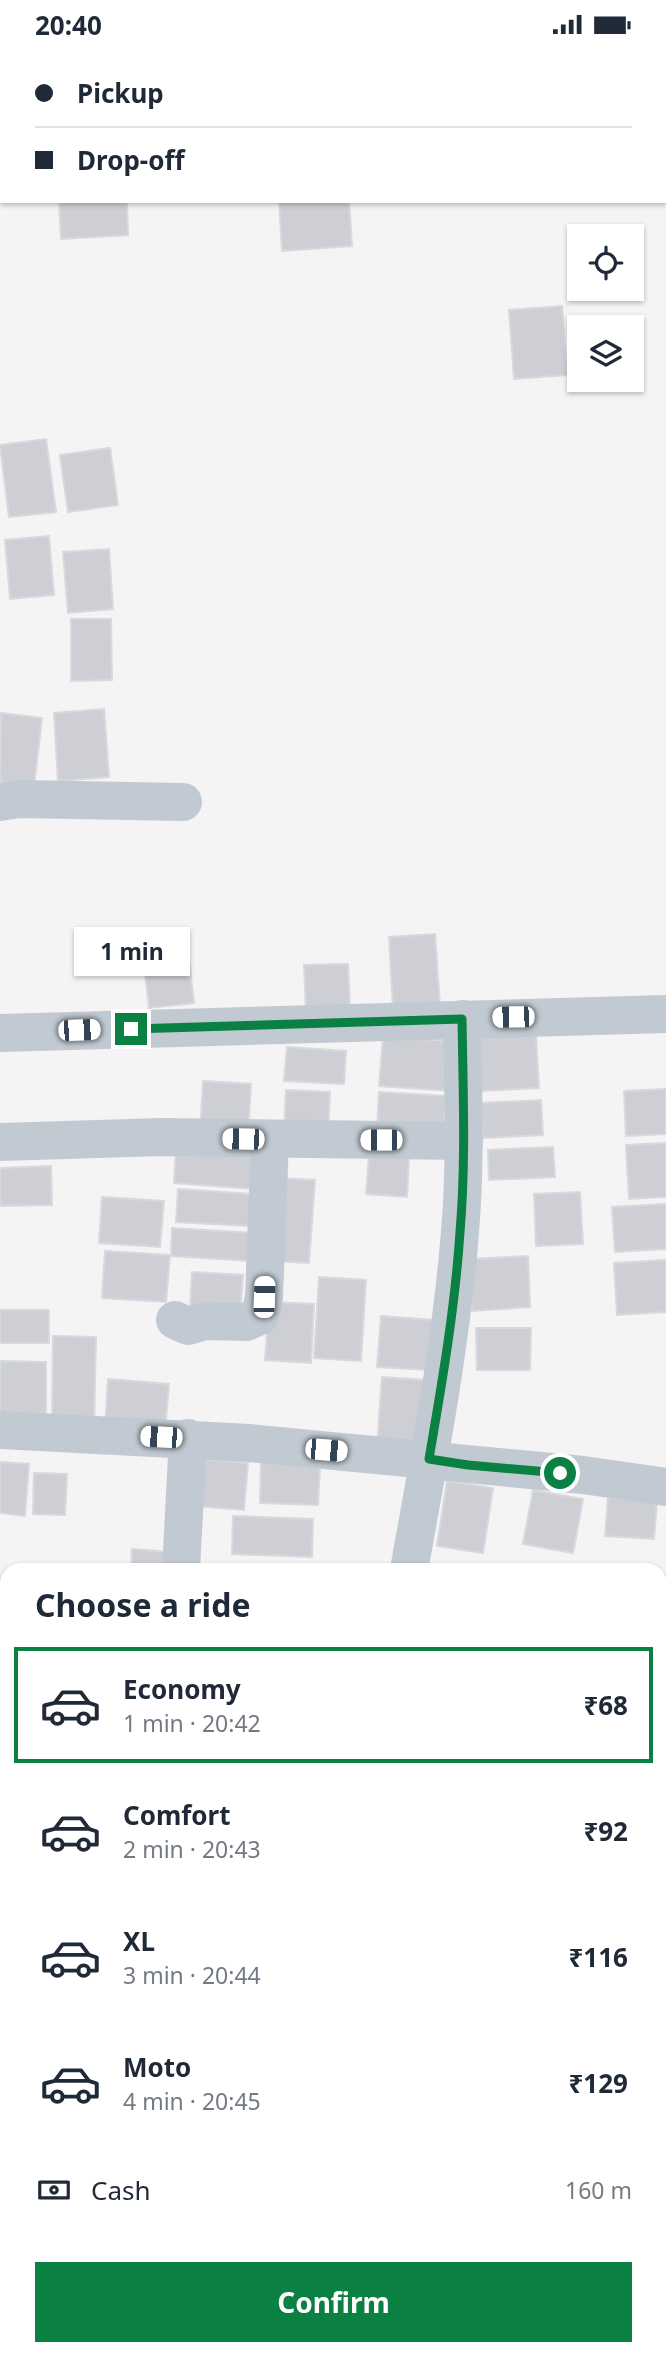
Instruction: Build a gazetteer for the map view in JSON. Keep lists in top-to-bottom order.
{
  "page": {
    "status": "20:40",
    "banner": ["Pickup", "Drop-off"],
    "bubble": "1 min",
    "heading": "Choose a ride",
    "list": [
      {
        "name": "Economy",
        "note": "1 min · 20:42",
        "value": "₹68"
      },
      {
        "name": "Comfort",
        "note": "2 min · 20:43",
        "value": "₹92"
      },
      {
        "name": "XL",
        "note": "3 min · 20:44",
        "value": "₹116"
      },
      {
        "name": "Moto",
        "note": "4 min · 20:45",
        "value": "₹129"
      }
    ],
    "pay": ["Cash", "160 m"],
    "buttons": "Confirm"
  }
}
